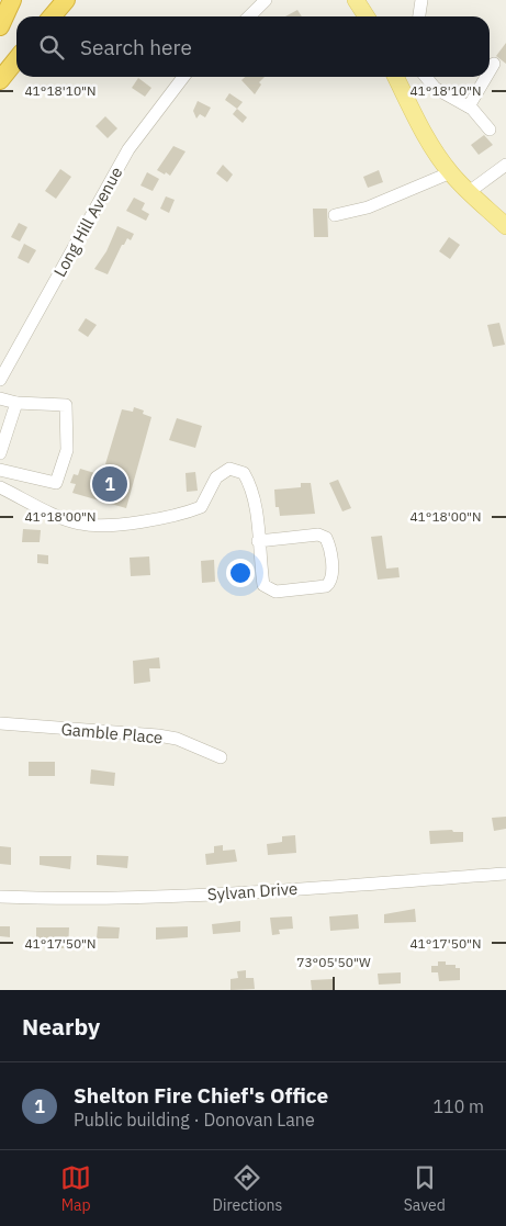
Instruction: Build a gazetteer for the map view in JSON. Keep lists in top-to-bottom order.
{
  "streets": {
    "street": ["Long Hill Avenue", "Gamble Place", "Sylvan Drive"]
  },
  "page": {
    "search": "Search here",
    "pins": "1",
    "heading": "Nearby",
    "list": [
      {
        "mark": "1",
        "name": "Shelton Fire Chief's Office",
        "note": "Public building · Donovan Lane",
        "value": "110 m"
      }
    ],
    "nav": ["Map", "Directions", "Saved"]
  },
  "coordinates": [
    "41°18'10\"N",
    "41°18'00\"N",
    "41°17'50\"N",
    "73°05'50\"W"
  ]
}
